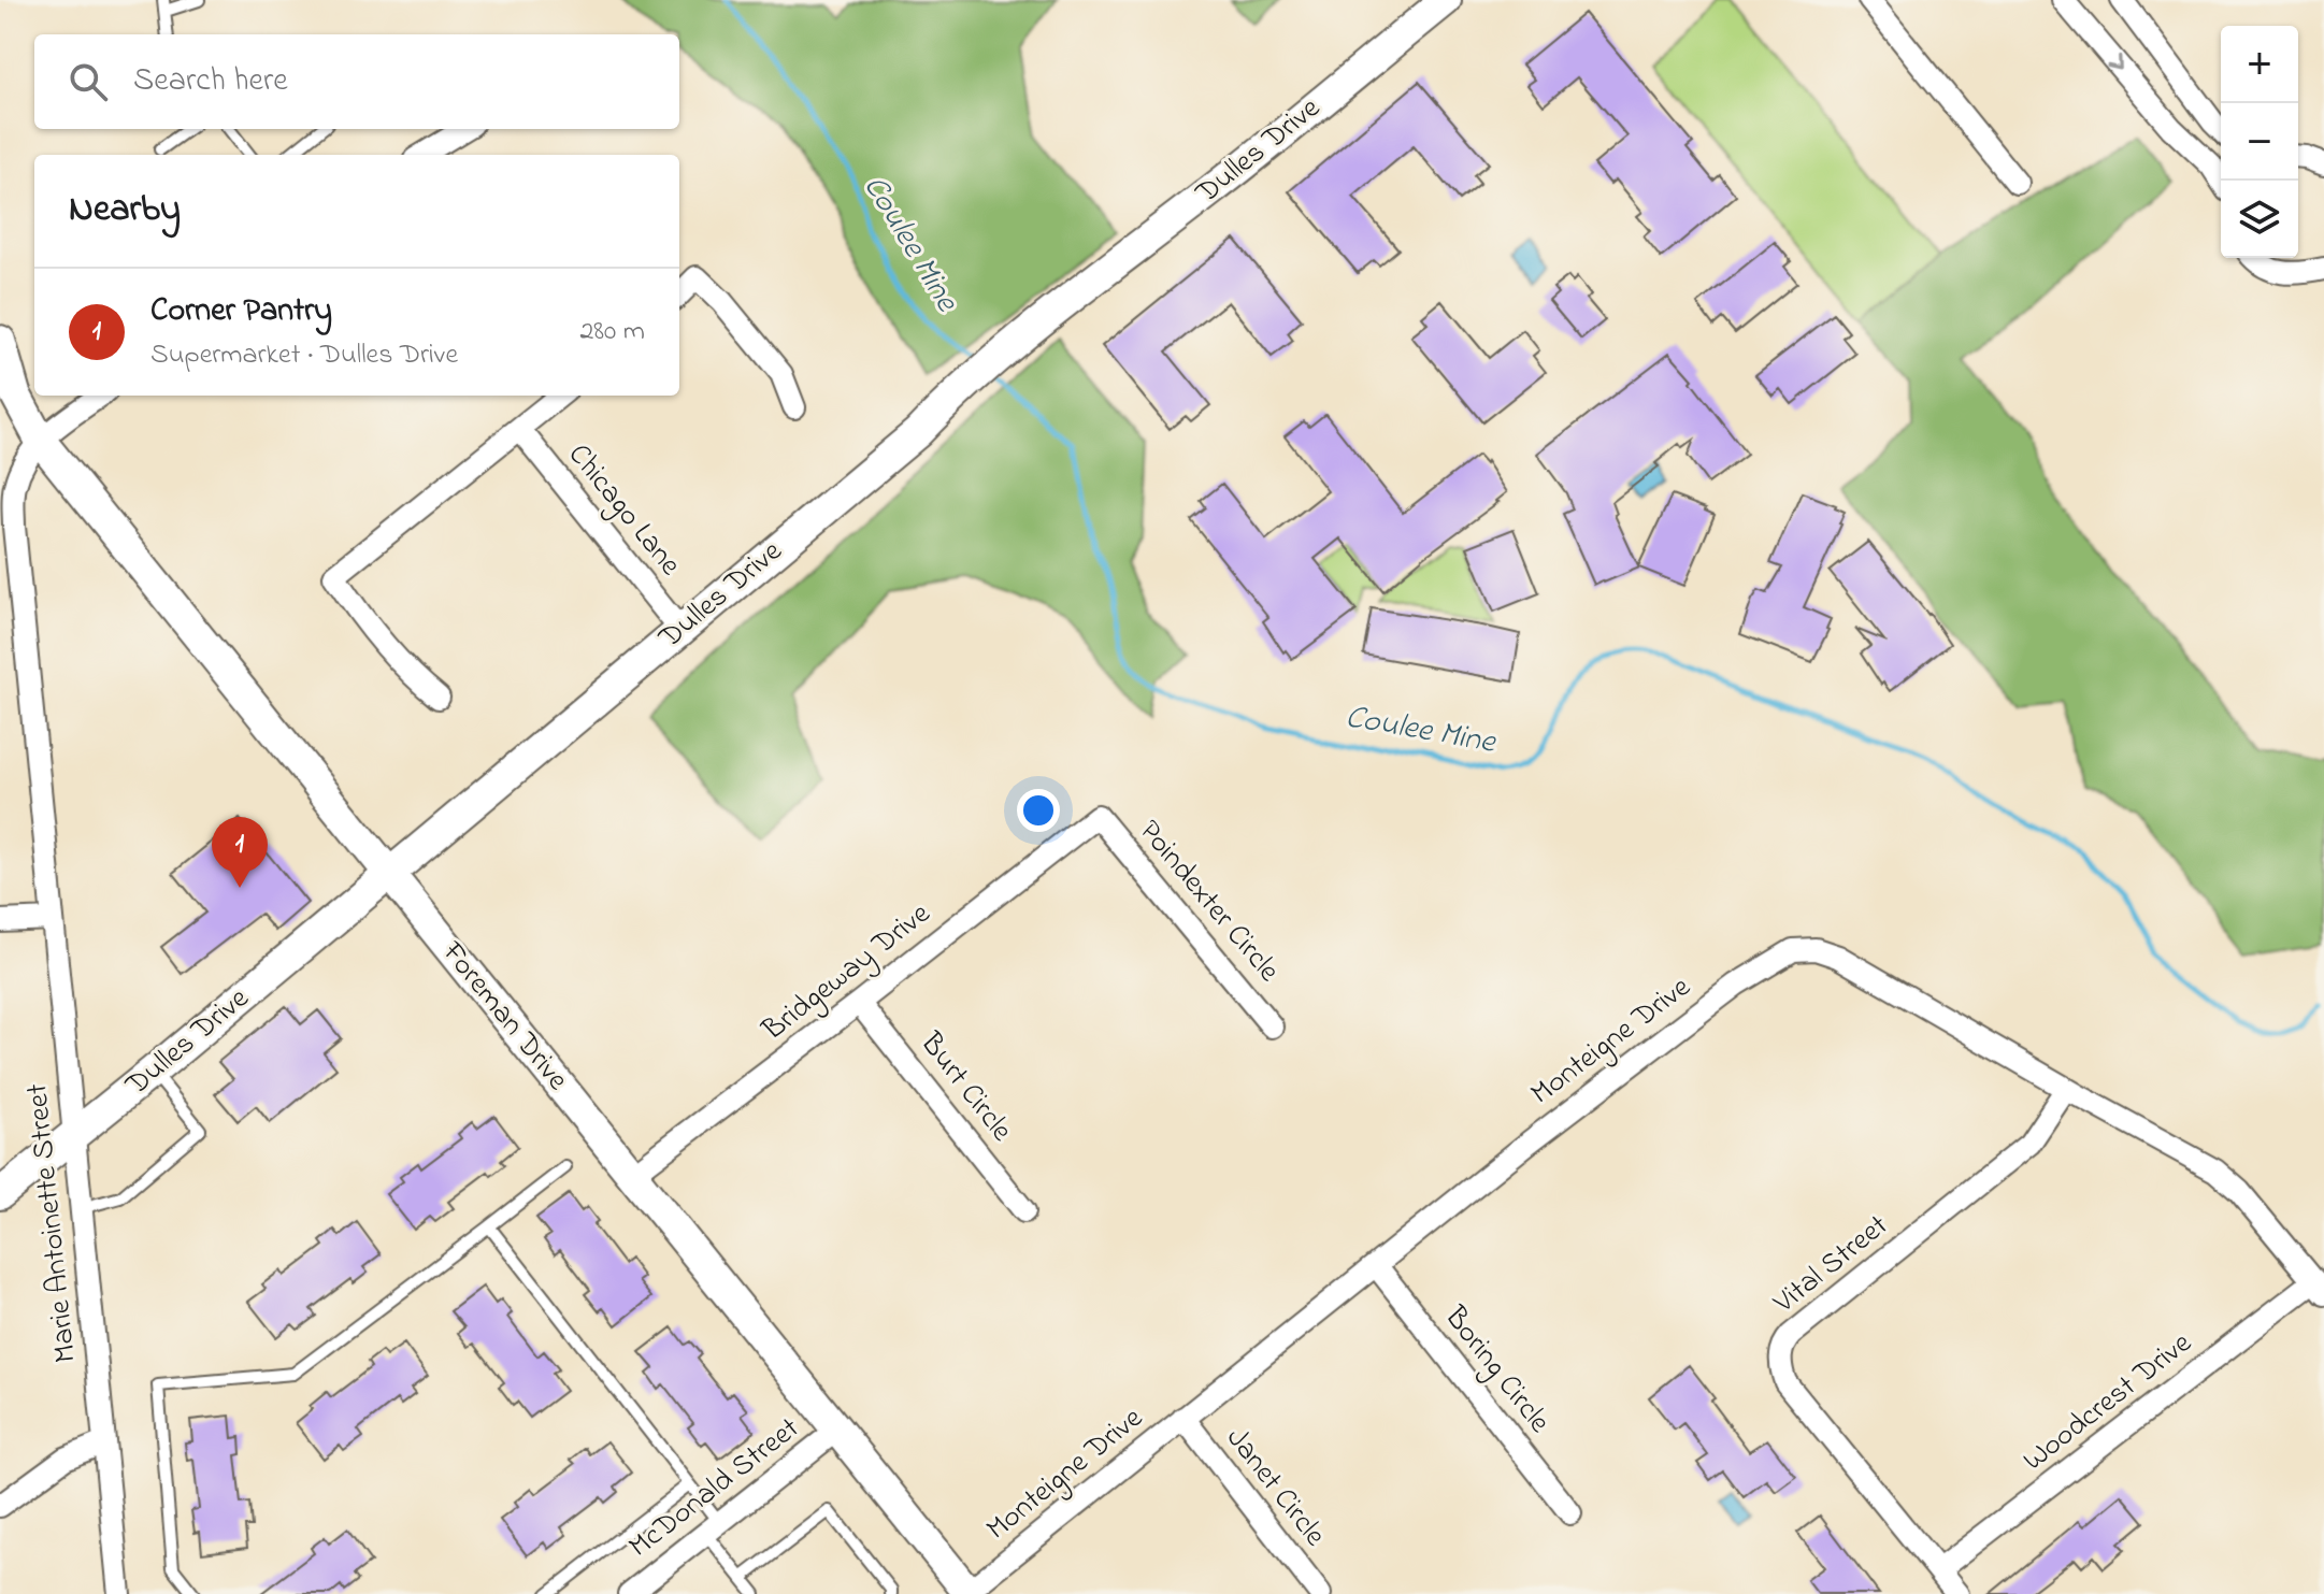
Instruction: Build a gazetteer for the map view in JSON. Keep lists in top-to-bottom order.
{
  "streets": {
    "street": [
      "Dulles Drive",
      "Chicago Lane",
      "Poindexter Circle",
      "Bridgeway Drive",
      "Foreman Drive",
      "Monteigne Drive",
      "Burt Circle",
      "Marie Antoinette Street",
      "Vital Street",
      "Boring Circle",
      "Woodcrest Drive",
      "Janet Circle",
      "McDonald Street"
    ]
  },
  "crossings": [
    ["Dulles Drive", "Chicago Lane"],
    ["Dulles Drive", "Foreman Drive"],
    ["Dulles Drive", "Marie Antoinette Street"],
    ["Poindexter Circle", "Bridgeway Drive"],
    ["Bridgeway Drive", "Foreman Drive"],
    ["Bridgeway Drive", "Burt Circle"],
    ["Foreman Drive", "Monteigne Drive"],
    ["Foreman Drive", "McDonald Street"],
    ["Monteigne Drive", "Vital Street"],
    ["Monteigne Drive", "Boring Circle"],
    ["Monteigne Drive", "Woodcrest Drive"],
    ["Monteigne Drive", "Janet Circle"],
    ["Vital Street", "Woodcrest Drive"]
  ],
  "water": ["Coulee Mine"],
  "page": {
    "map_buttons": ["+", "−"],
    "search": "Search here",
    "heading": "Nearby",
    "list": [
      {
        "mark": "1",
        "name": "Corner Pantry",
        "note": "Supermarket · Dulles Drive",
        "value": "280 m"
      }
    ],
    "pins": "1"
  }
}
